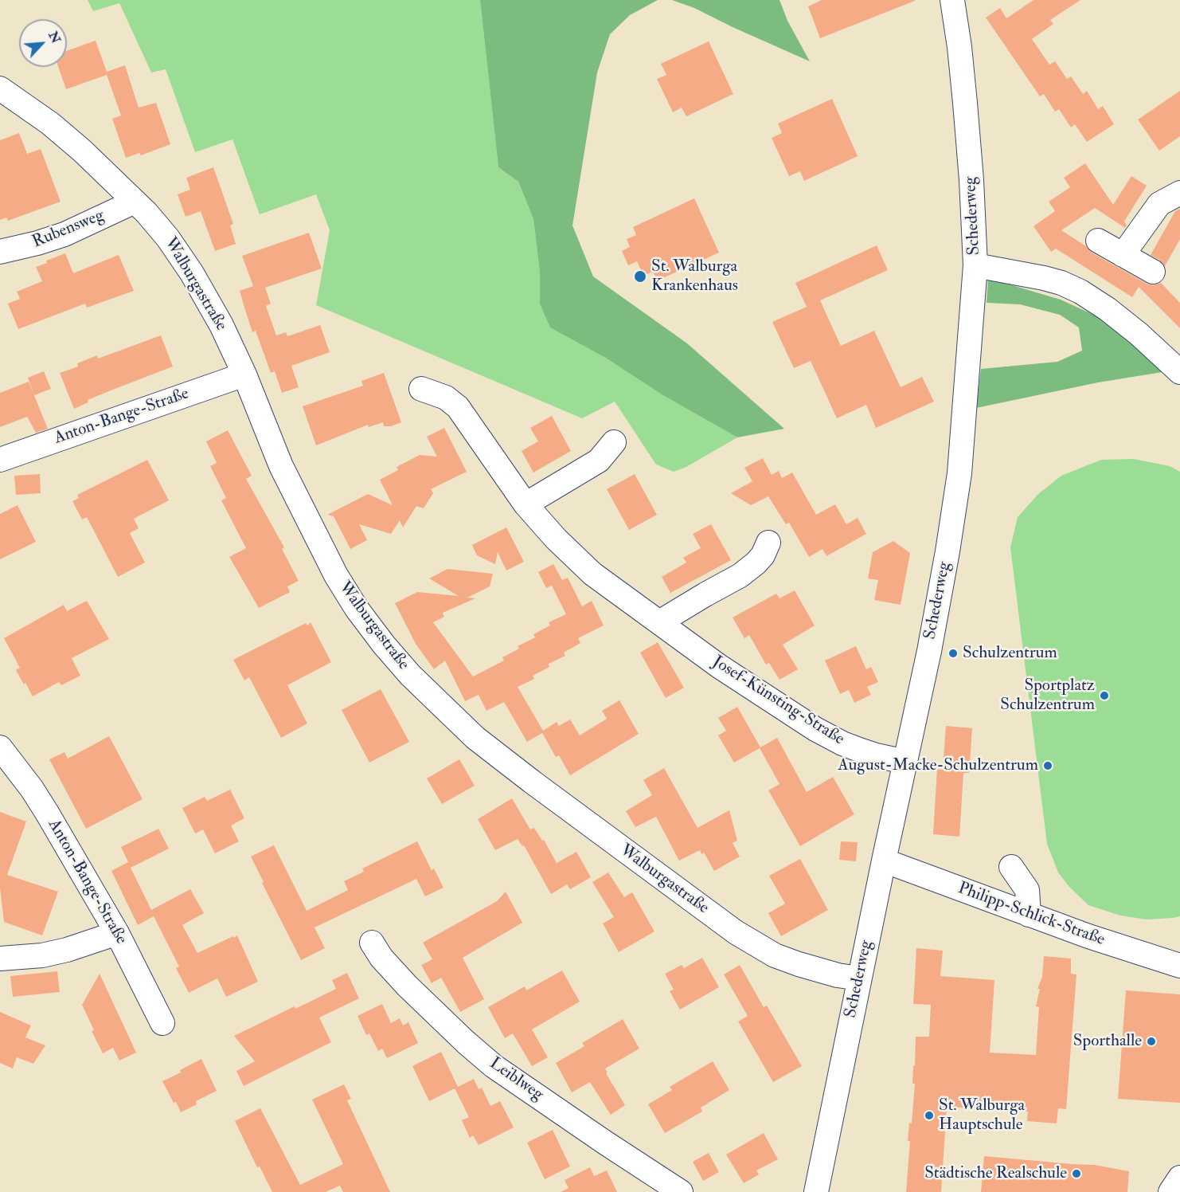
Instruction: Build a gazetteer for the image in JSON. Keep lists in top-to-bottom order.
{
  "streets": {
    "street": [
      "Schederweg",
      "Rubensweg",
      "Walburgastraße",
      "Anton-Bange-Straße",
      "Josef-Künsting-Straße",
      "Philipp-Schlick-Straße",
      "Leiblweg"
    ]
  },
  "crossings": [
    ["Schederweg", "Walburgastraße"],
    ["Schederweg", "Josef-Künsting-Straße"],
    ["Schederweg", "Philipp-Schlick-Straße"],
    ["Rubensweg", "Walburgastraße"],
    ["Walburgastraße", "Anton-Bange-Straße"]
  ],
  "places": [
    "St. Walburga Krankenhaus",
    "Schulzentrum",
    "Sportplatz Schulzentrum",
    "August-Macke-Schulzentrum",
    "Sporthalle",
    "St. Walburga Hauptschule",
    "Städtische Realschule"
  ],
  "north": "top right"
}
